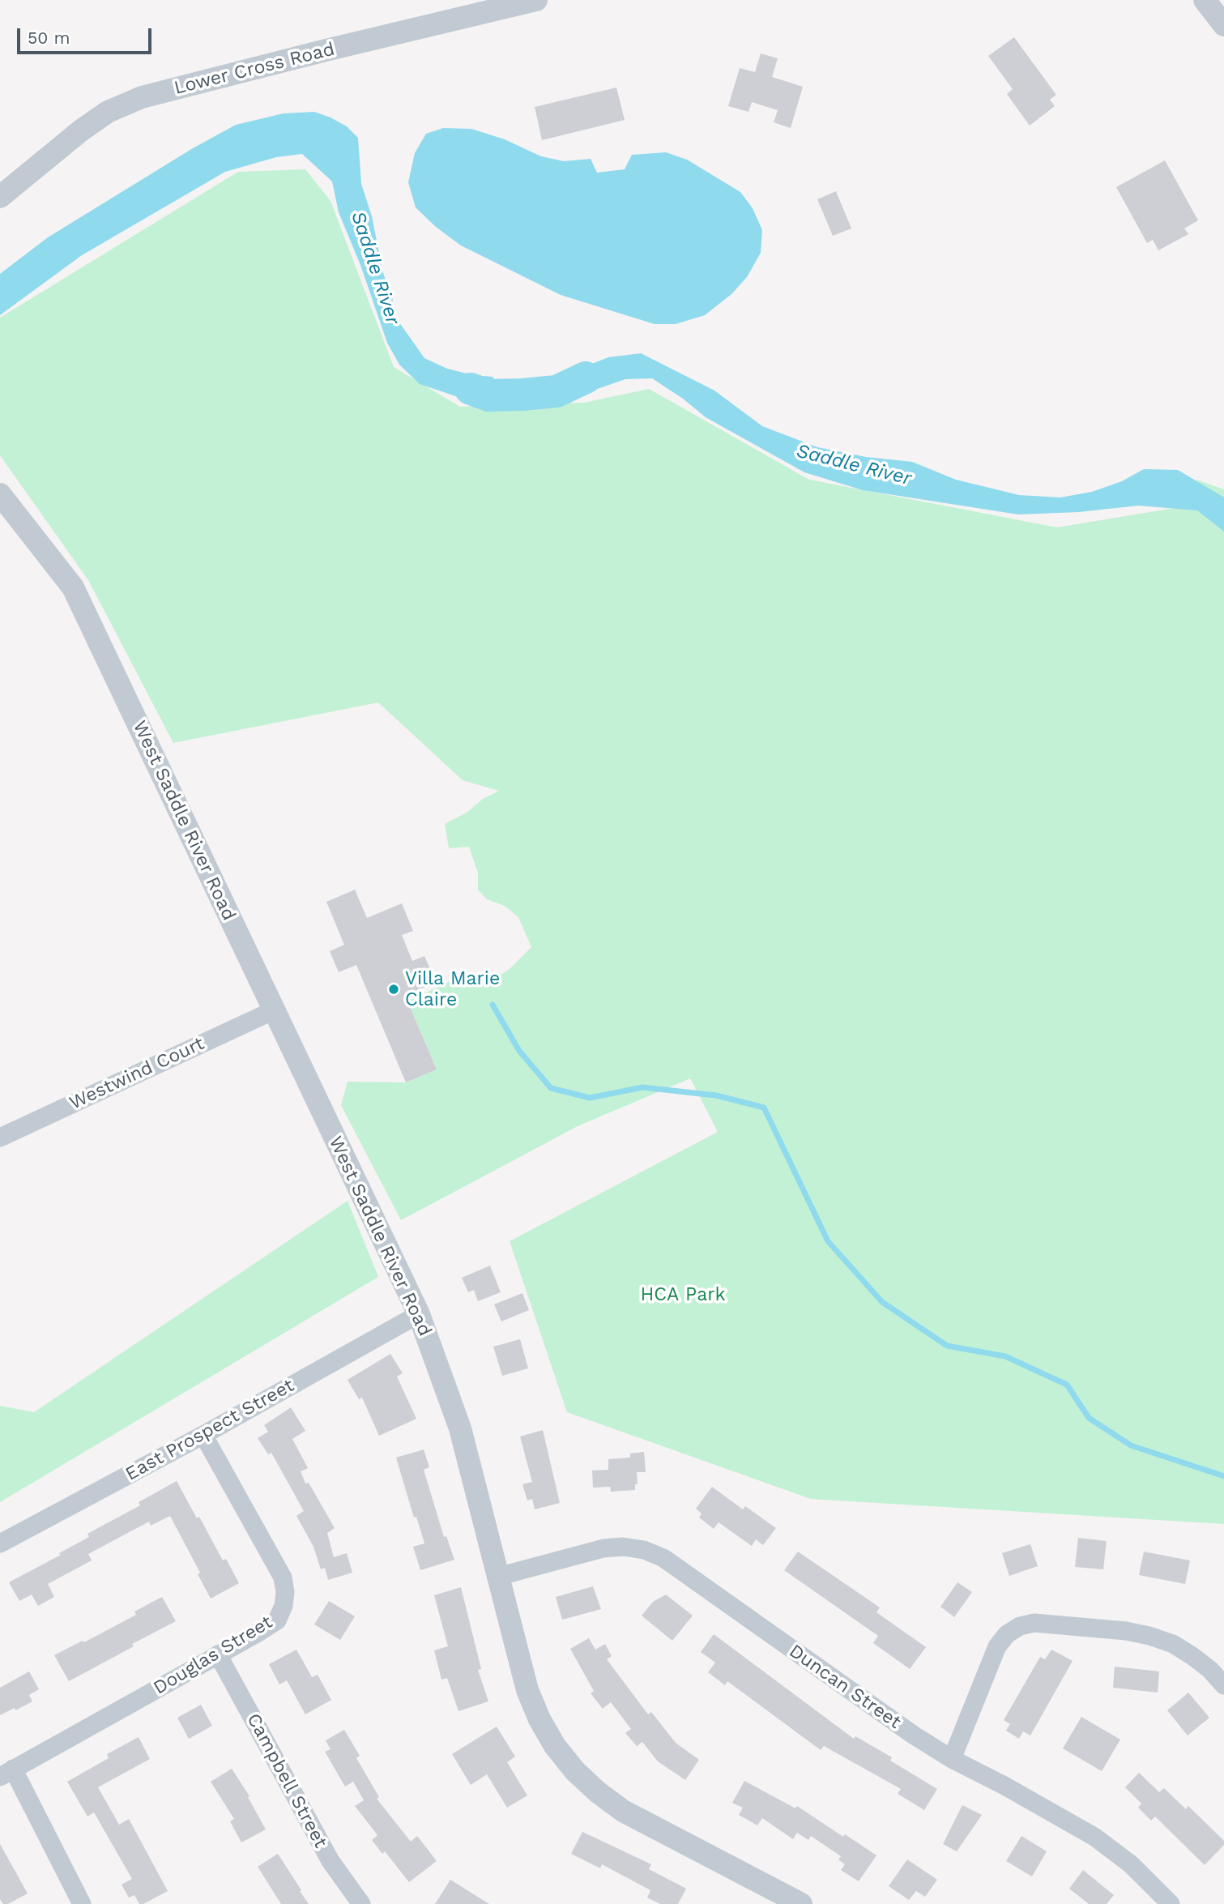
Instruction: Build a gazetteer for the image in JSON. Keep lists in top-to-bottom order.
{
  "streets": {
    "street": [
      "Lower Cross Road",
      "West Saddle River Road",
      "Westwind Court",
      "East Prospect Street",
      "Douglas Street",
      "Duncan Street",
      "Campbell Street"
    ]
  },
  "crossings": [
    ["West Saddle River Road", "Westwind Court"],
    ["West Saddle River Road", "East Prospect Street"],
    ["West Saddle River Road", "Duncan Street"],
    ["East Prospect Street", "Douglas Street"],
    ["Douglas Street", "Campbell Street"]
  ],
  "water": ["Saddle River"],
  "parks": ["HCA Park"],
  "places": ["Villa Marie Claire"],
  "scale_bar": "50 m"
}
